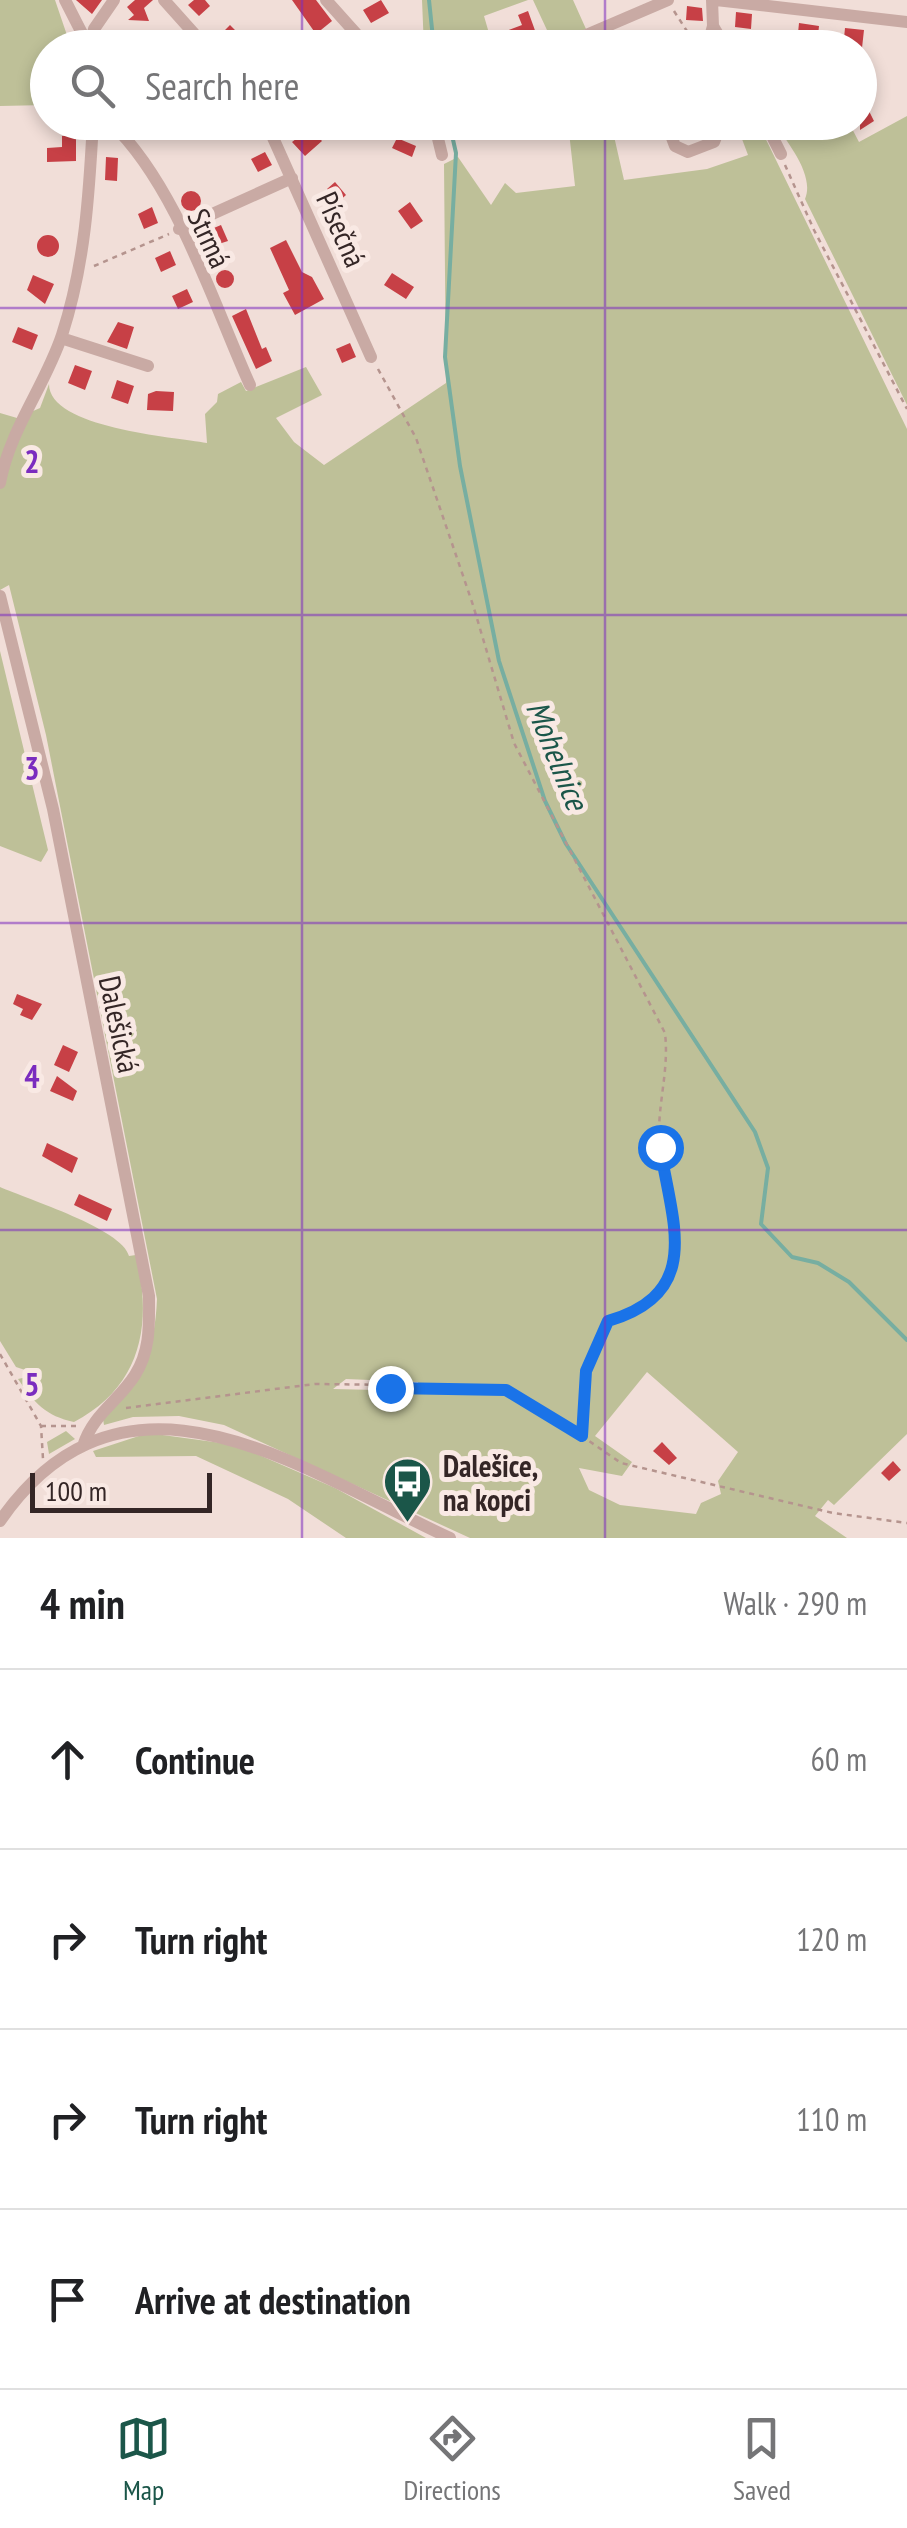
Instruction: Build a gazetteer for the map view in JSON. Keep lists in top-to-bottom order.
{
  "streets": {
    "street": ["Písečná", "Strmá", "Dalešická"]
  },
  "water": ["Mohelnice"],
  "places": {
    "bus stop": ["Dalešice, na kopci"]
  },
  "scale_bar": "100 m",
  "page": {
    "search": "Search here",
    "scale": "100 m",
    "heading": ["4 min", "Walk · 290 m"],
    "list": [
      ["Continue", "60 m"],
      ["Turn right", "120 m"],
      ["Turn right", "110 m"],
      "Arrive at destination"
    ],
    "nav": ["Map", "Directions", "Saved"]
  },
  "grid": {
    "rows": [
      "2",
      "3",
      "4",
      "5"
    ]
  }
}
